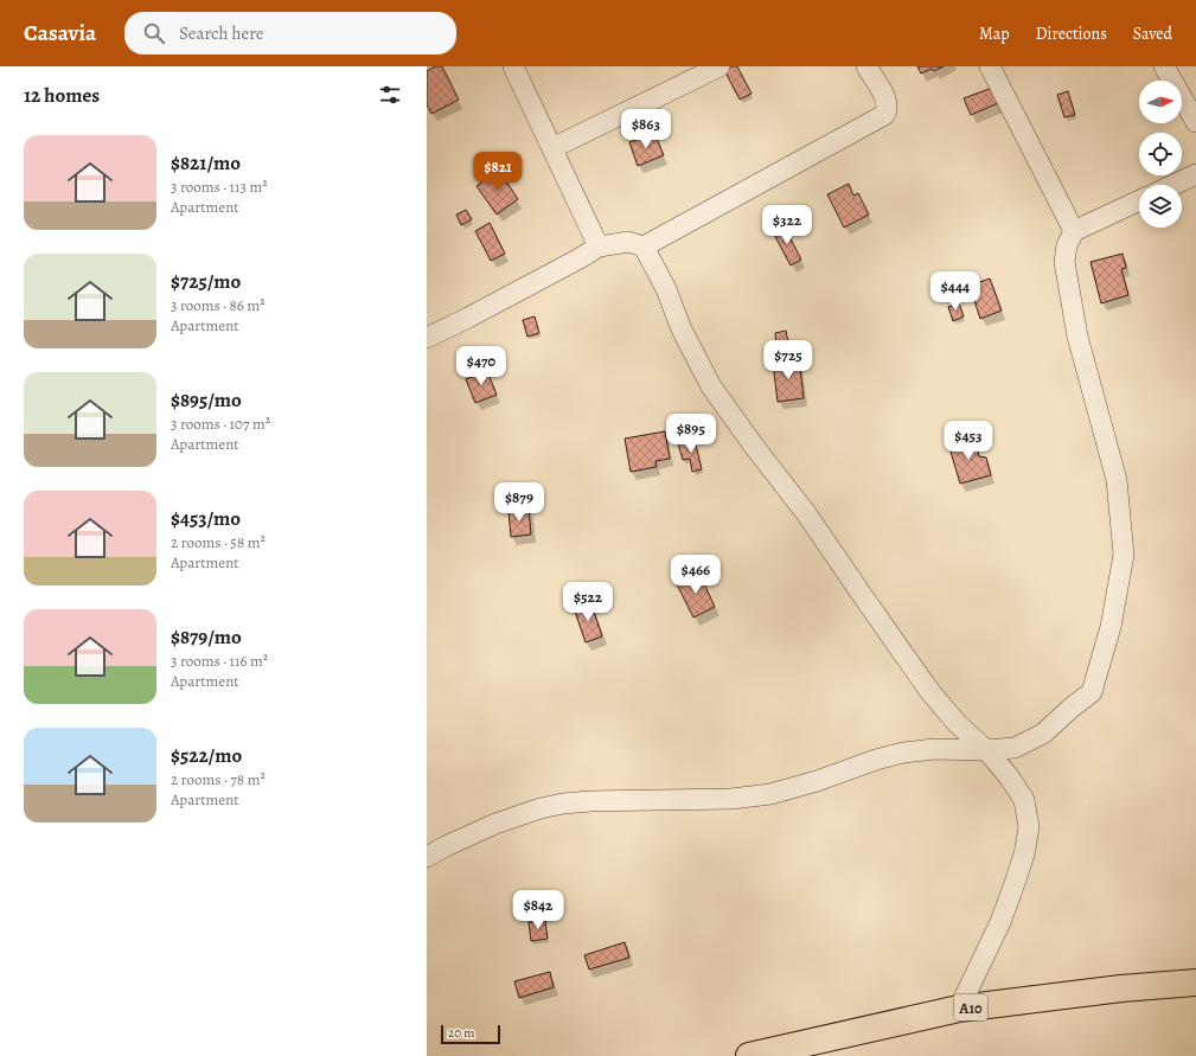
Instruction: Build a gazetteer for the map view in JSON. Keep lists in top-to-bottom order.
{
  "streets": {
    "main road": ["A10"]
  },
  "scale_bar": "20 m",
  "north": "right",
  "page": {
    "header": "Casavia",
    "search": "Search here",
    "nav": ["Map", "Directions", "Saved"],
    "heading": "12 homes",
    "price": [
      "$863",
      "$821",
      "$322",
      "$444",
      "$725",
      "$470",
      "$895",
      "$453",
      "$879",
      "$466",
      "$522",
      "$842"
    ],
    "list": [
      {
        "name": "$821/mo",
        "note": "3 rooms · 113 m² · Apartment"
      },
      {
        "name": "$725/mo",
        "note": "3 rooms · 86 m² · Apartment"
      },
      {
        "name": "$895/mo",
        "note": "3 rooms · 107 m² · Apartment"
      },
      {
        "name": "$453/mo",
        "note": "2 rooms · 58 m² · Apartment"
      },
      {
        "name": "$879/mo",
        "note": "3 rooms · 116 m² · Apartment"
      },
      {
        "name": "$522/mo",
        "note": "2 rooms · 78 m² · Apartment"
      }
    ],
    "scale": "20 m"
  }
}
